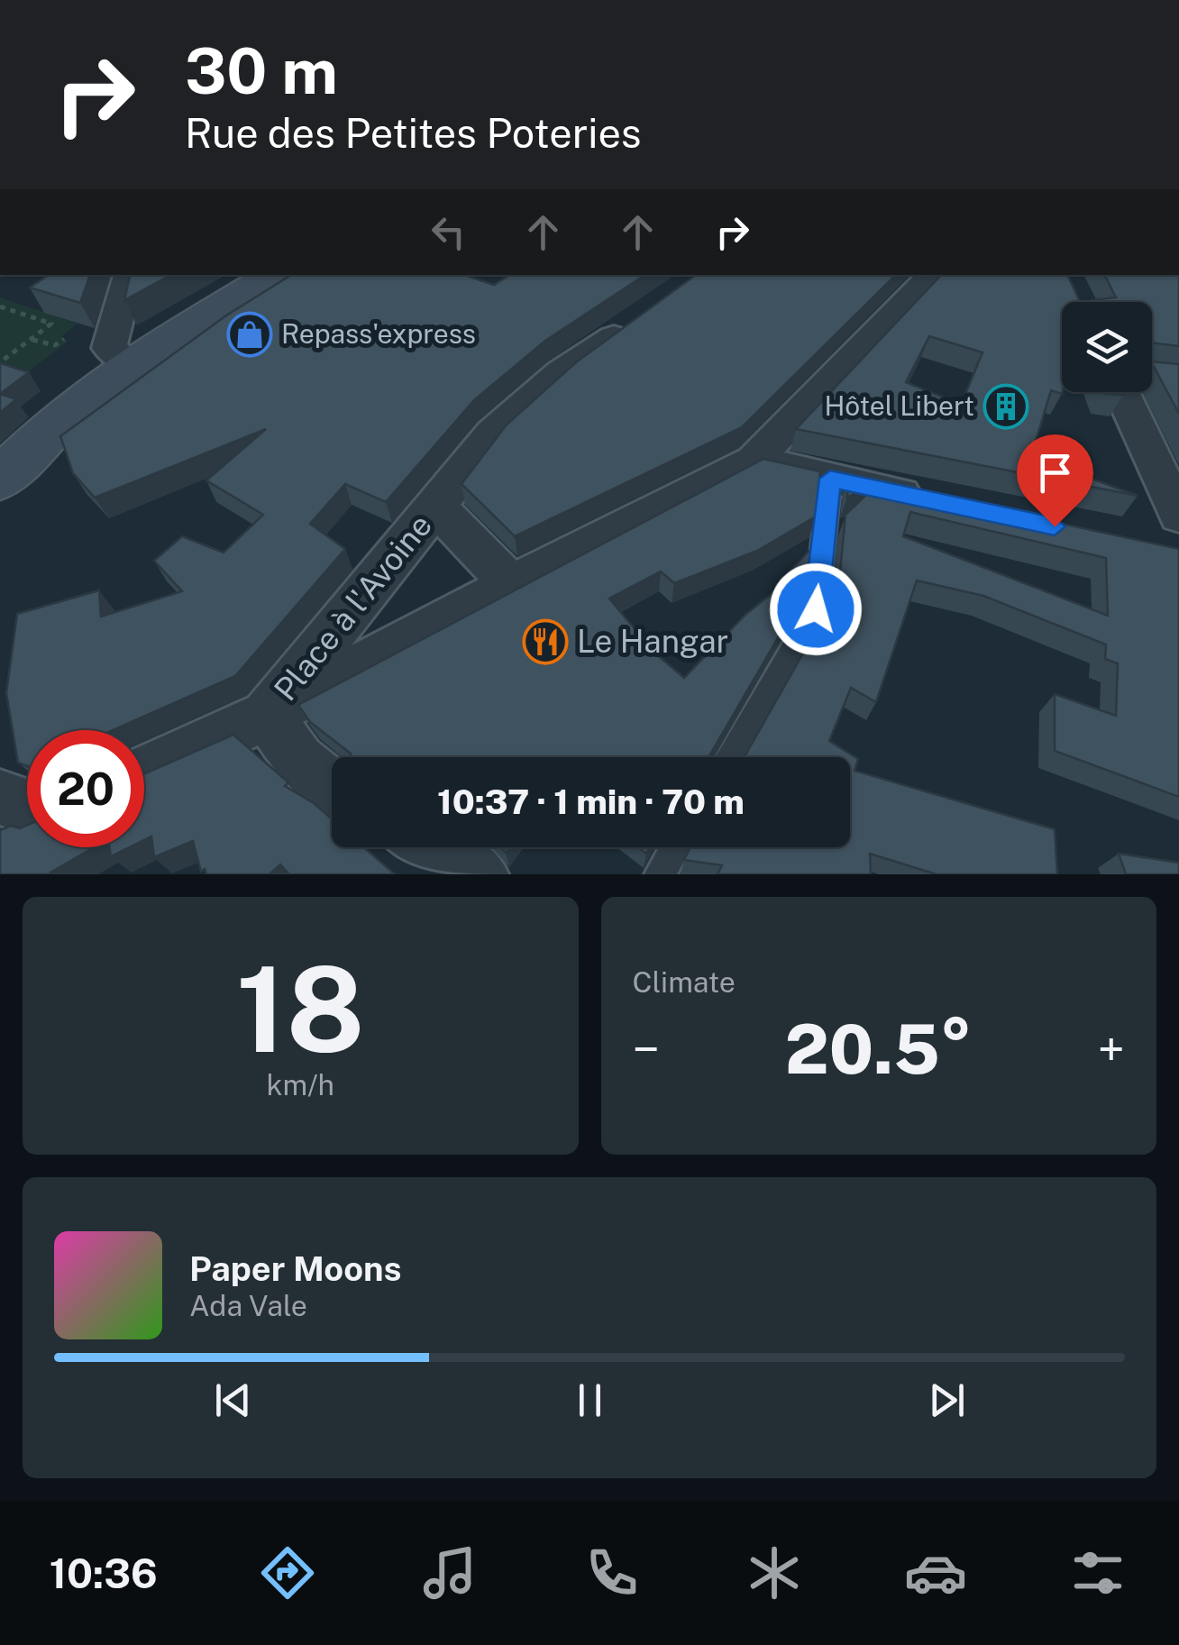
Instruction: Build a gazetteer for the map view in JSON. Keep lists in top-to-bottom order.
{
  "streets": {
    "street": ["Place à l'Avoine"]
  },
  "places": {
    "shop": ["Repass'express"],
    "building": ["Hôtel Libert"],
    "restaurant": ["Le Hangar"]
  },
  "page": {
    "turn": ["30 m", "Rue des Petites Poteries"],
    "limit": "20",
    "trip": "10:37 · 1 min · 70 m",
    "tile": [
      ["18", "km/h"],
      "Climate"
    ],
    "heat": ["−", "20.5°", "+"],
    "song": ["Paper Moons", "Ada Vale"],
    "tabs": "10:36"
  }
}
